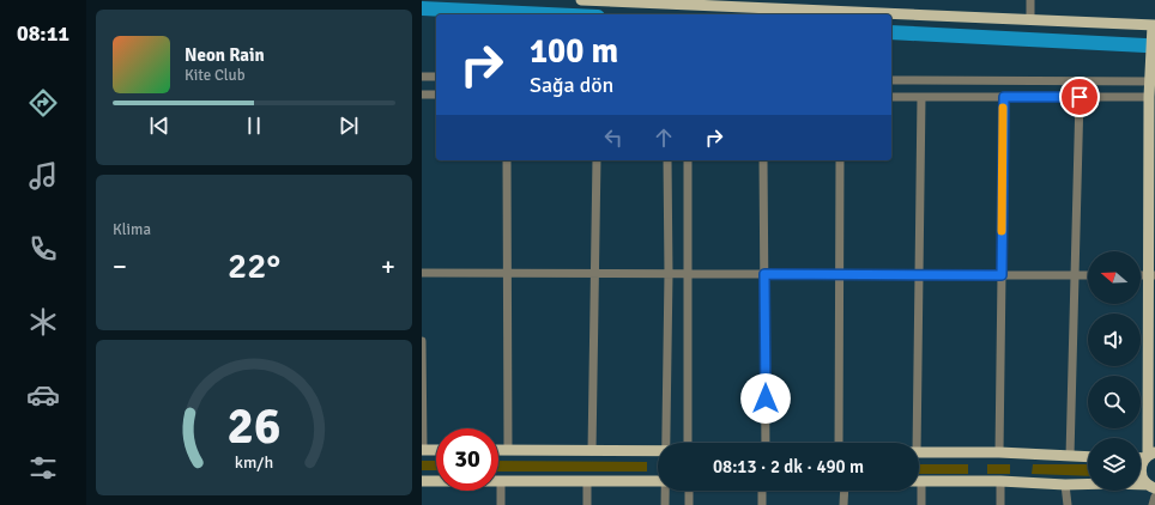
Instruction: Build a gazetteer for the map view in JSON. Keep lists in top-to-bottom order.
{
  "north": "left",
  "page": {
    "tabs": "08:11",
    "turn": ["100 m", "Sağa dön"],
    "song": ["Neon Rain", "Kite Club"],
    "tile": "Klima",
    "heat": ["−", "22°", "+"],
    "limit": "30",
    "trip": "08:13 · 2 dk · 490 m",
    "gauge": ["26", "km/h"]
  }
}
